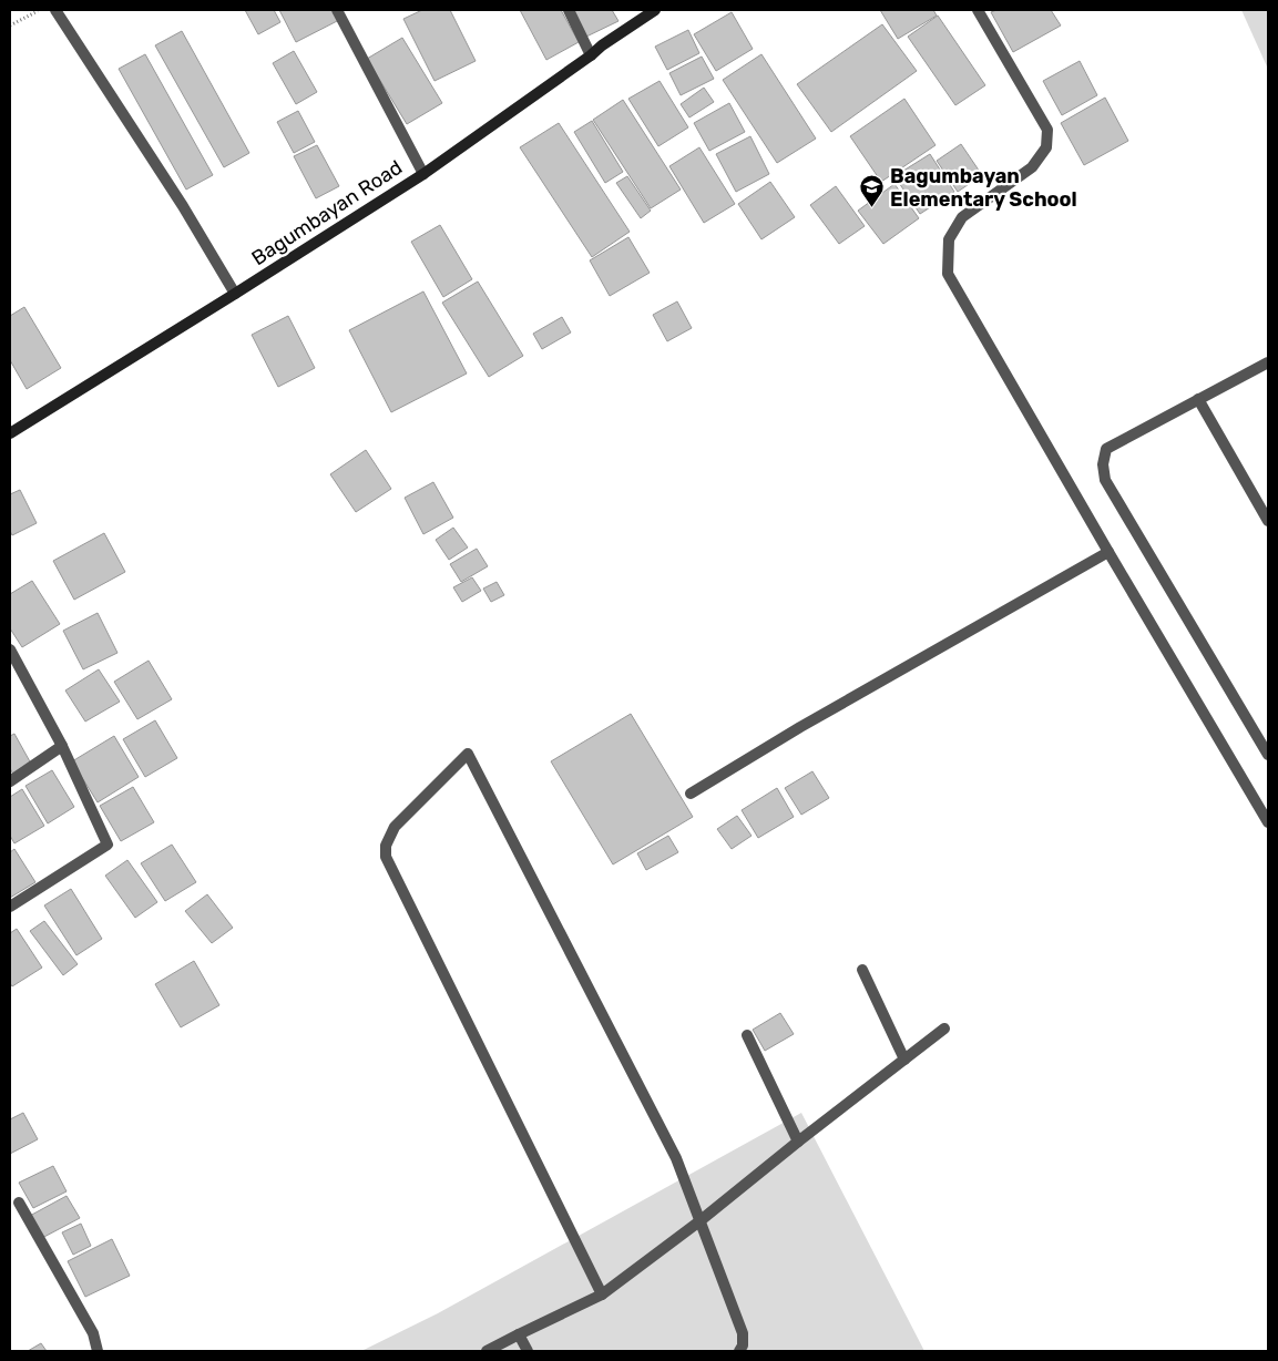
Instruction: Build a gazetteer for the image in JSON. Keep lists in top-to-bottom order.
{
  "streets": {
    "street": ["Bagumbayan Road"]
  },
  "places": {
    "school or university": ["Bagumbayan Elementary School"]
  }
}
